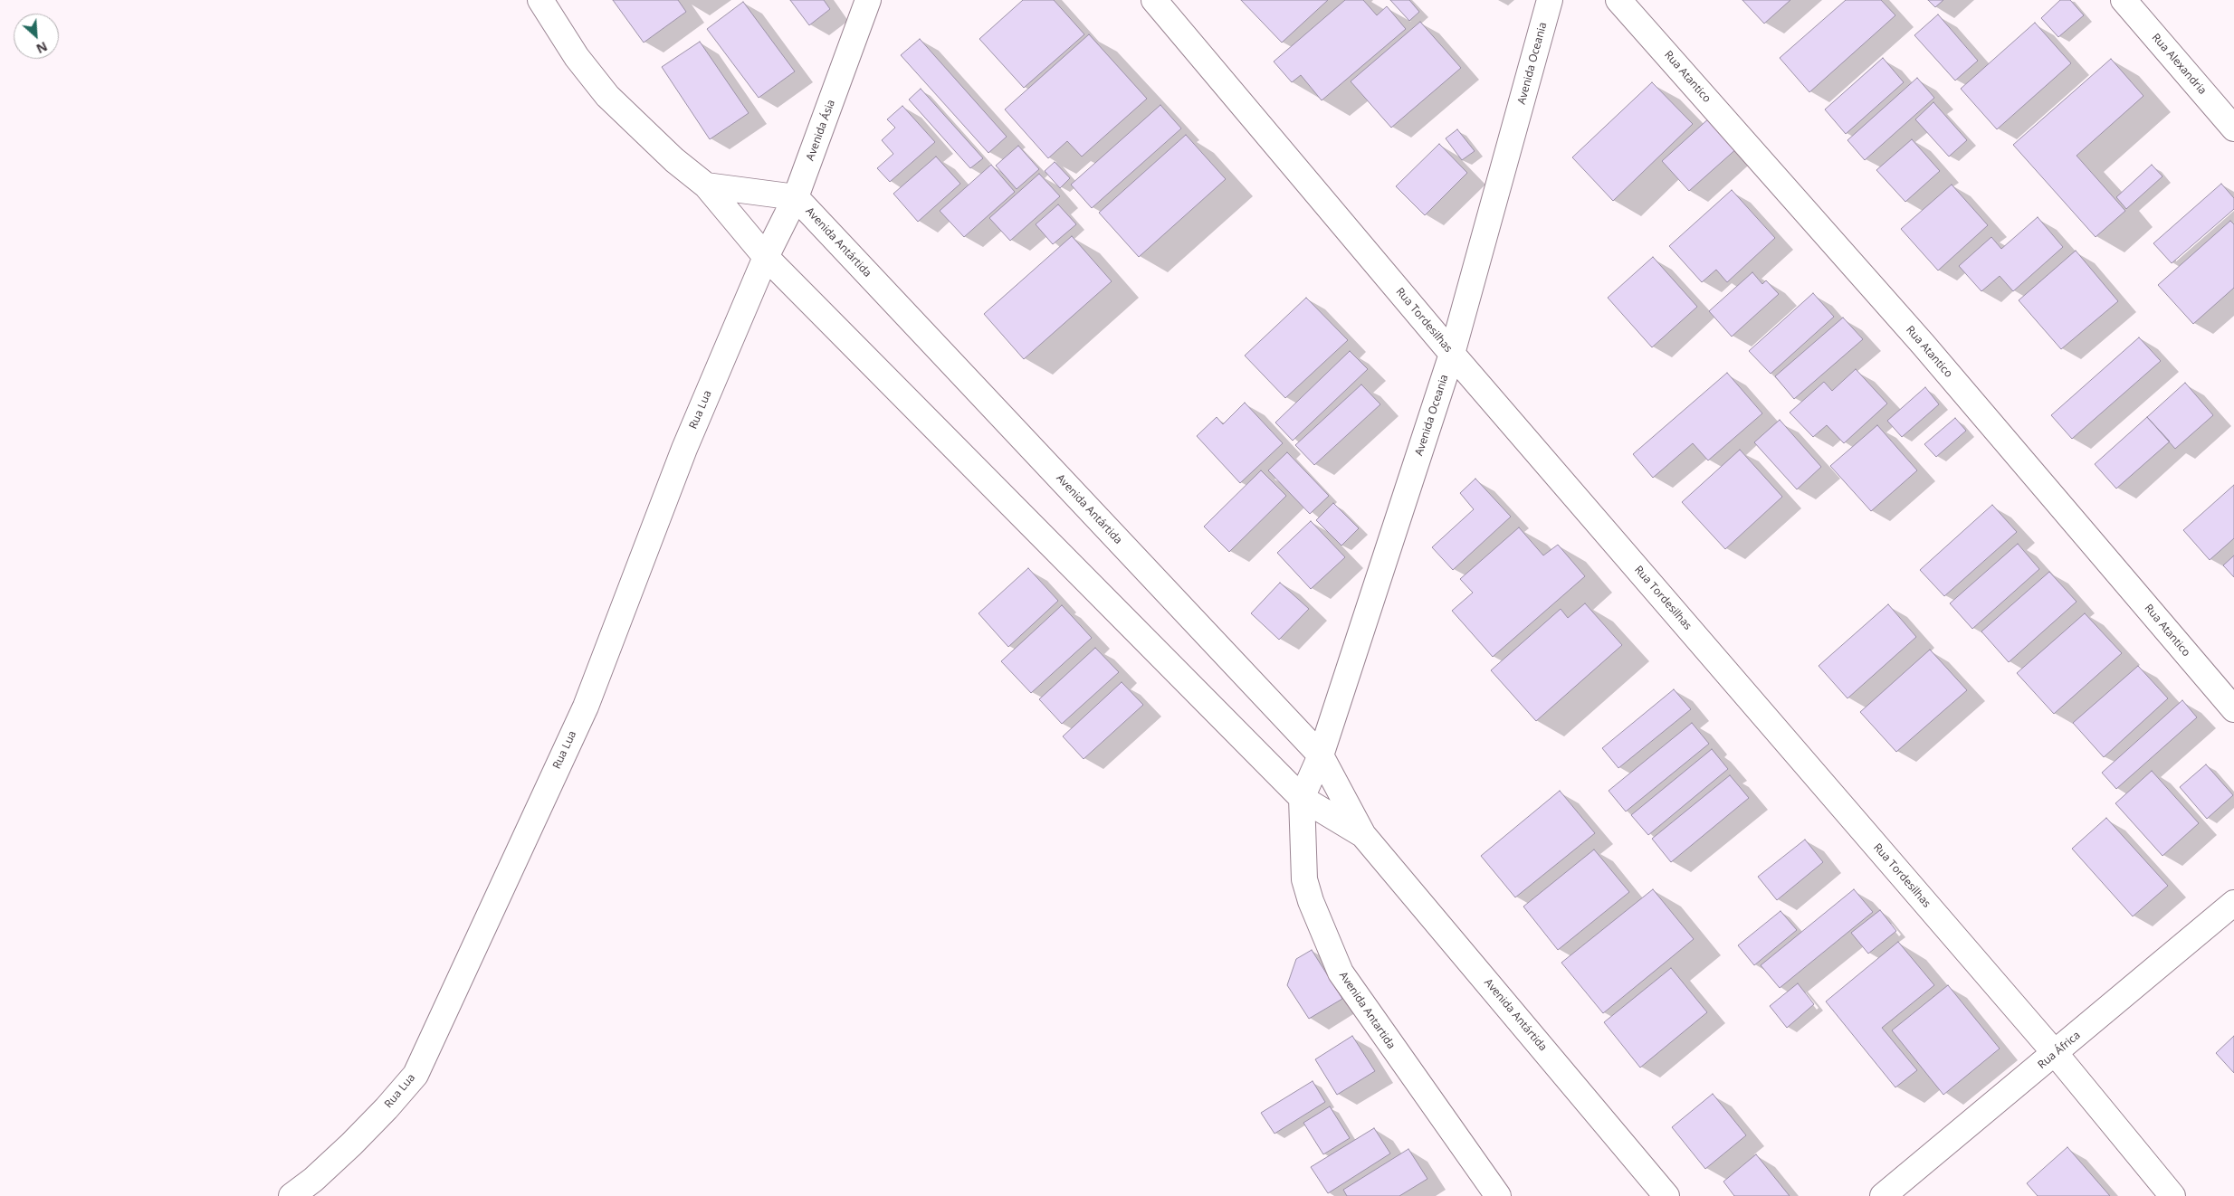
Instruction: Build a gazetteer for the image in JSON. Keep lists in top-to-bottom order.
{
  "streets": {
    "street": [
      "Avenida Oceania",
      "Rua Alexandria",
      "Rua Atantico",
      "Avenida Ásia",
      "Avenida Antártida",
      "Rua Tordesilhas",
      "Rua Lua",
      "Avenida Antartida",
      "Rua África"
    ]
  },
  "crossings": [
    ["Avenida Oceania", "Avenida Antártida"],
    ["Avenida Oceania", "Rua Tordesilhas"],
    ["Avenida Oceania", "Avenida Antartida"],
    ["Avenida Ásia", "Avenida Antártida"],
    ["Avenida Ásia", "Rua Lua"],
    ["Avenida Antártida", "Rua Lua"],
    ["Avenida Antártida", "Avenida Antartida"],
    ["Rua Tordesilhas", "Rua África"]
  ],
  "north": "bottom right"
}
